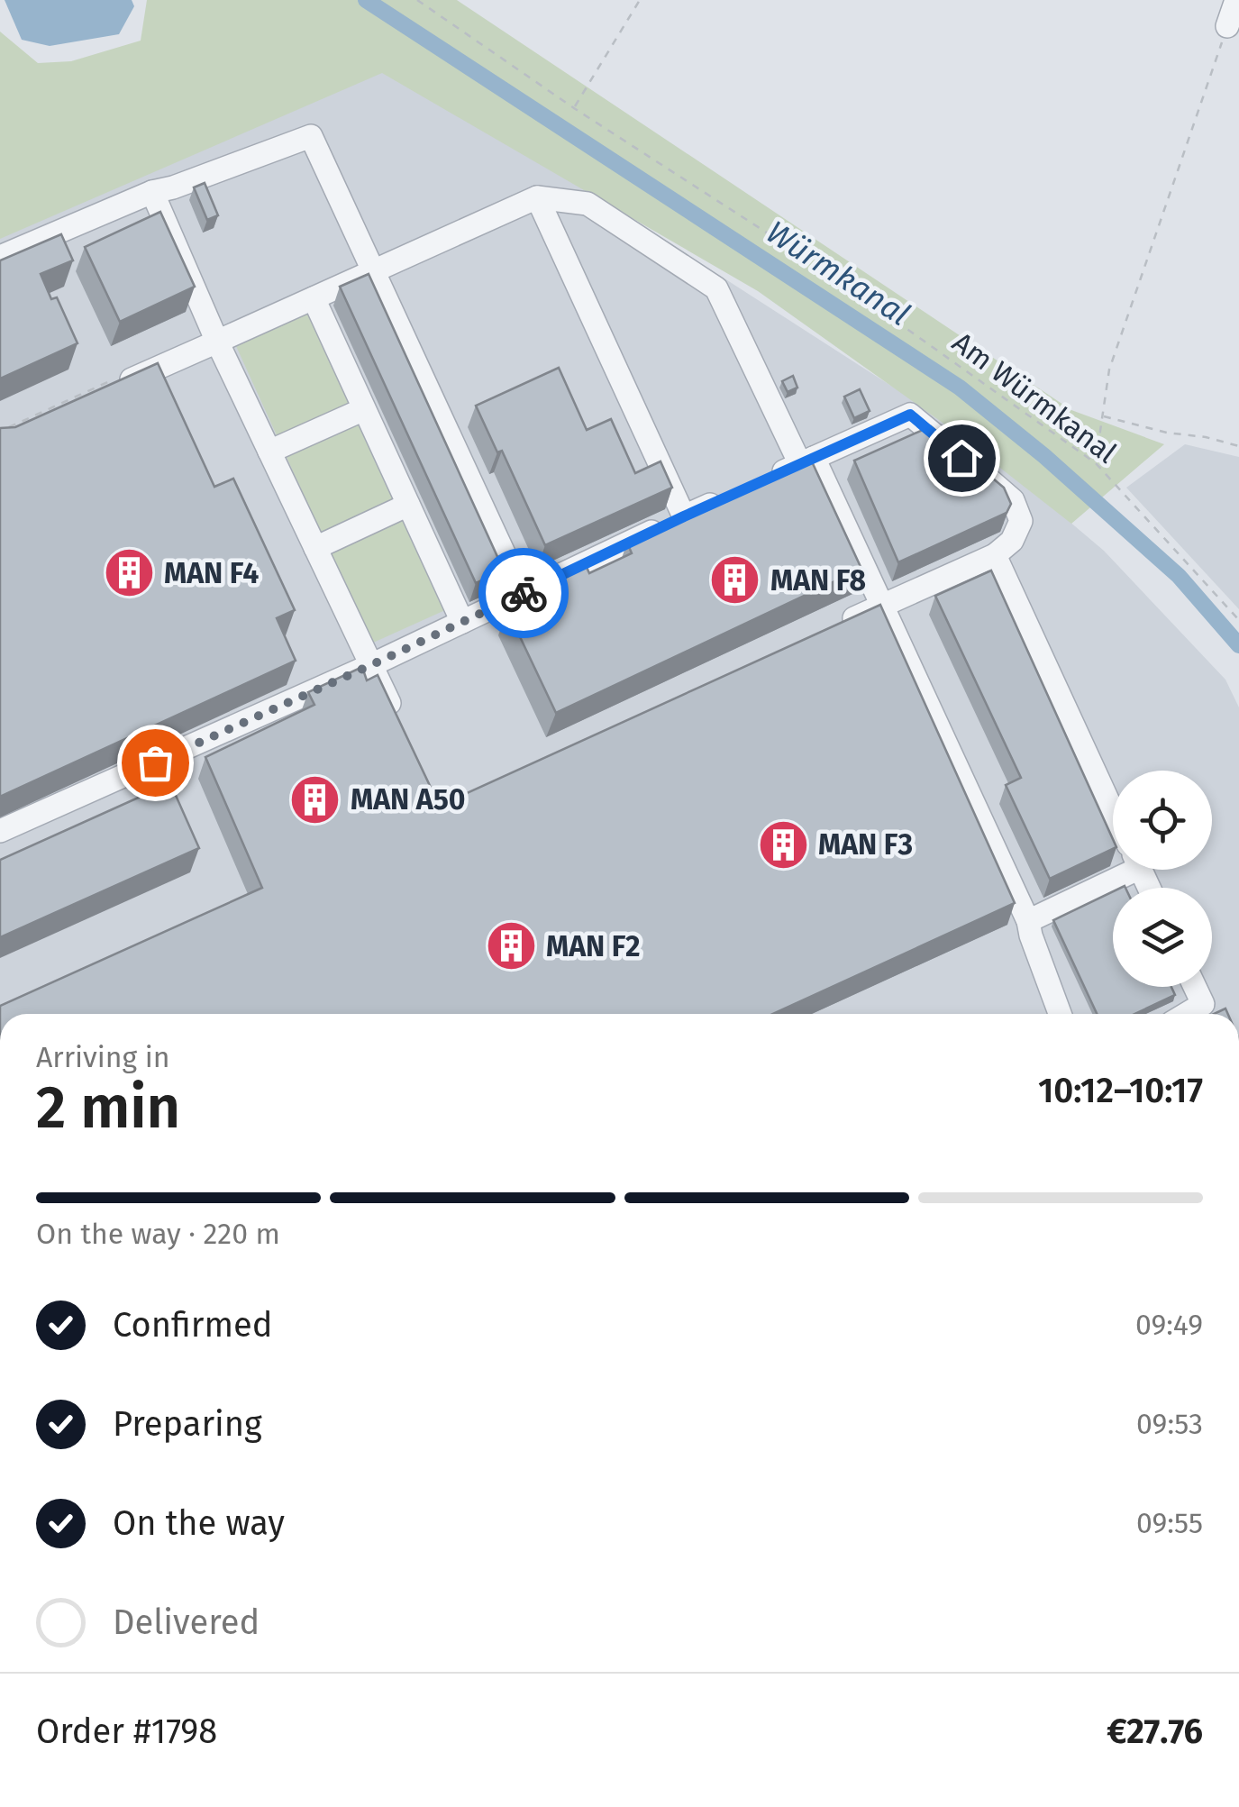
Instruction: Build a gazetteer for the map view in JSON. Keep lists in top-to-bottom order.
{
  "streets": {
    "path": ["Am Würmkanal"]
  },
  "water": ["Würmkanal"],
  "places": {
    "building": [
      "MAN F4",
      "MAN F8",
      "MAN A50",
      "MAN F3",
      "MAN F2"
    ]
  },
  "page": {
    "heading": ["2 min", "Arriving in", "10:12–10:17"],
    "panel": ["Order #1798", "€27.76"],
    "bar": "On the way · 220 m",
    "list": [
      ["Confirmed", "09:49"],
      ["Preparing", "09:53"],
      ["On the way", "09:55"],
      "Delivered"
    ]
  }
}
